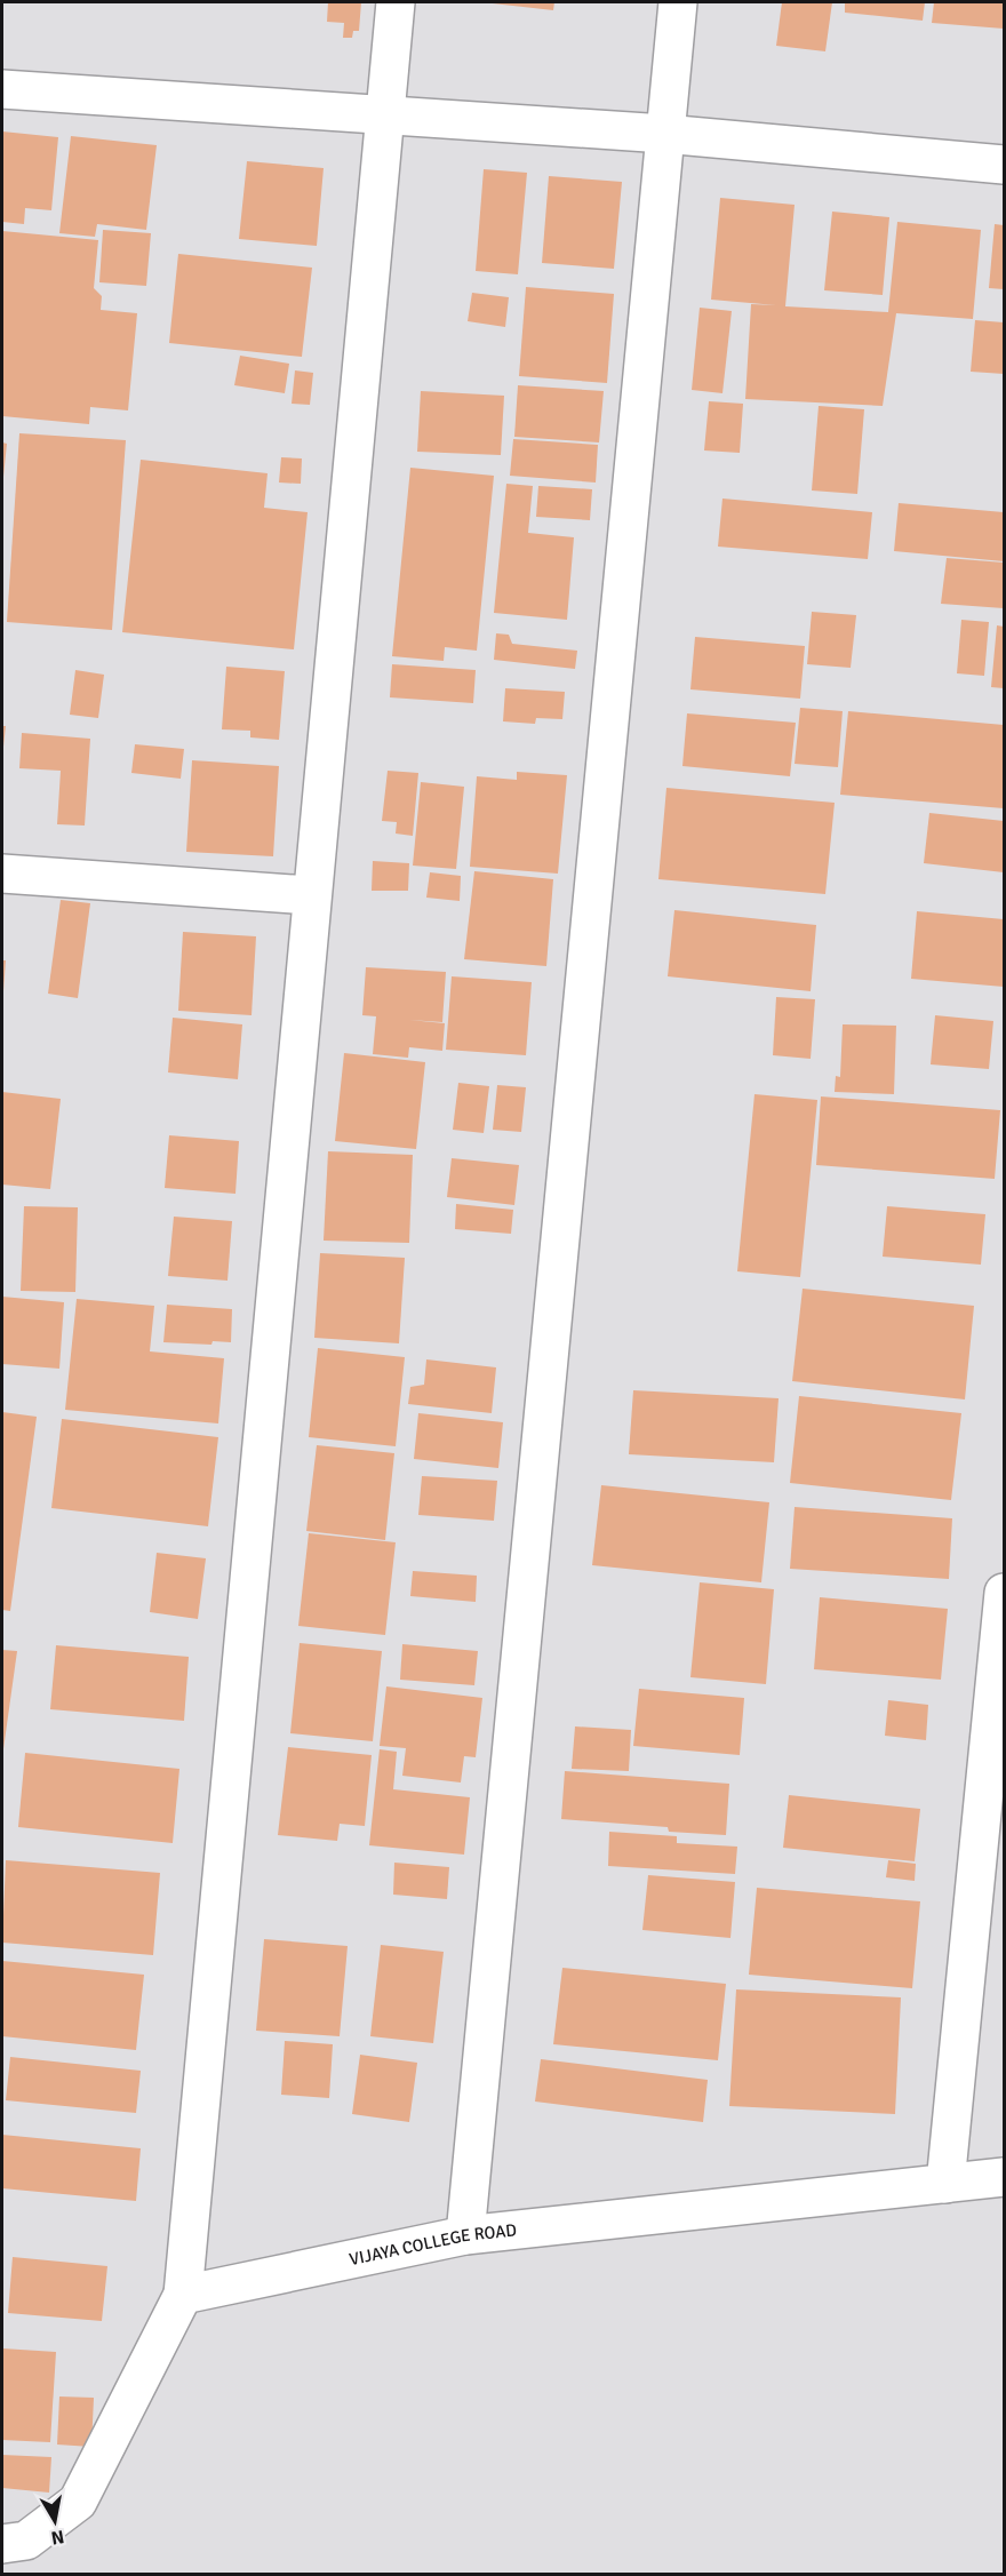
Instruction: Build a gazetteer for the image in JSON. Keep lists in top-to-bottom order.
{
  "streets": {
    "street": ["VIJAYA COLLEGE ROAD"]
  },
  "north": "bottom"
}
